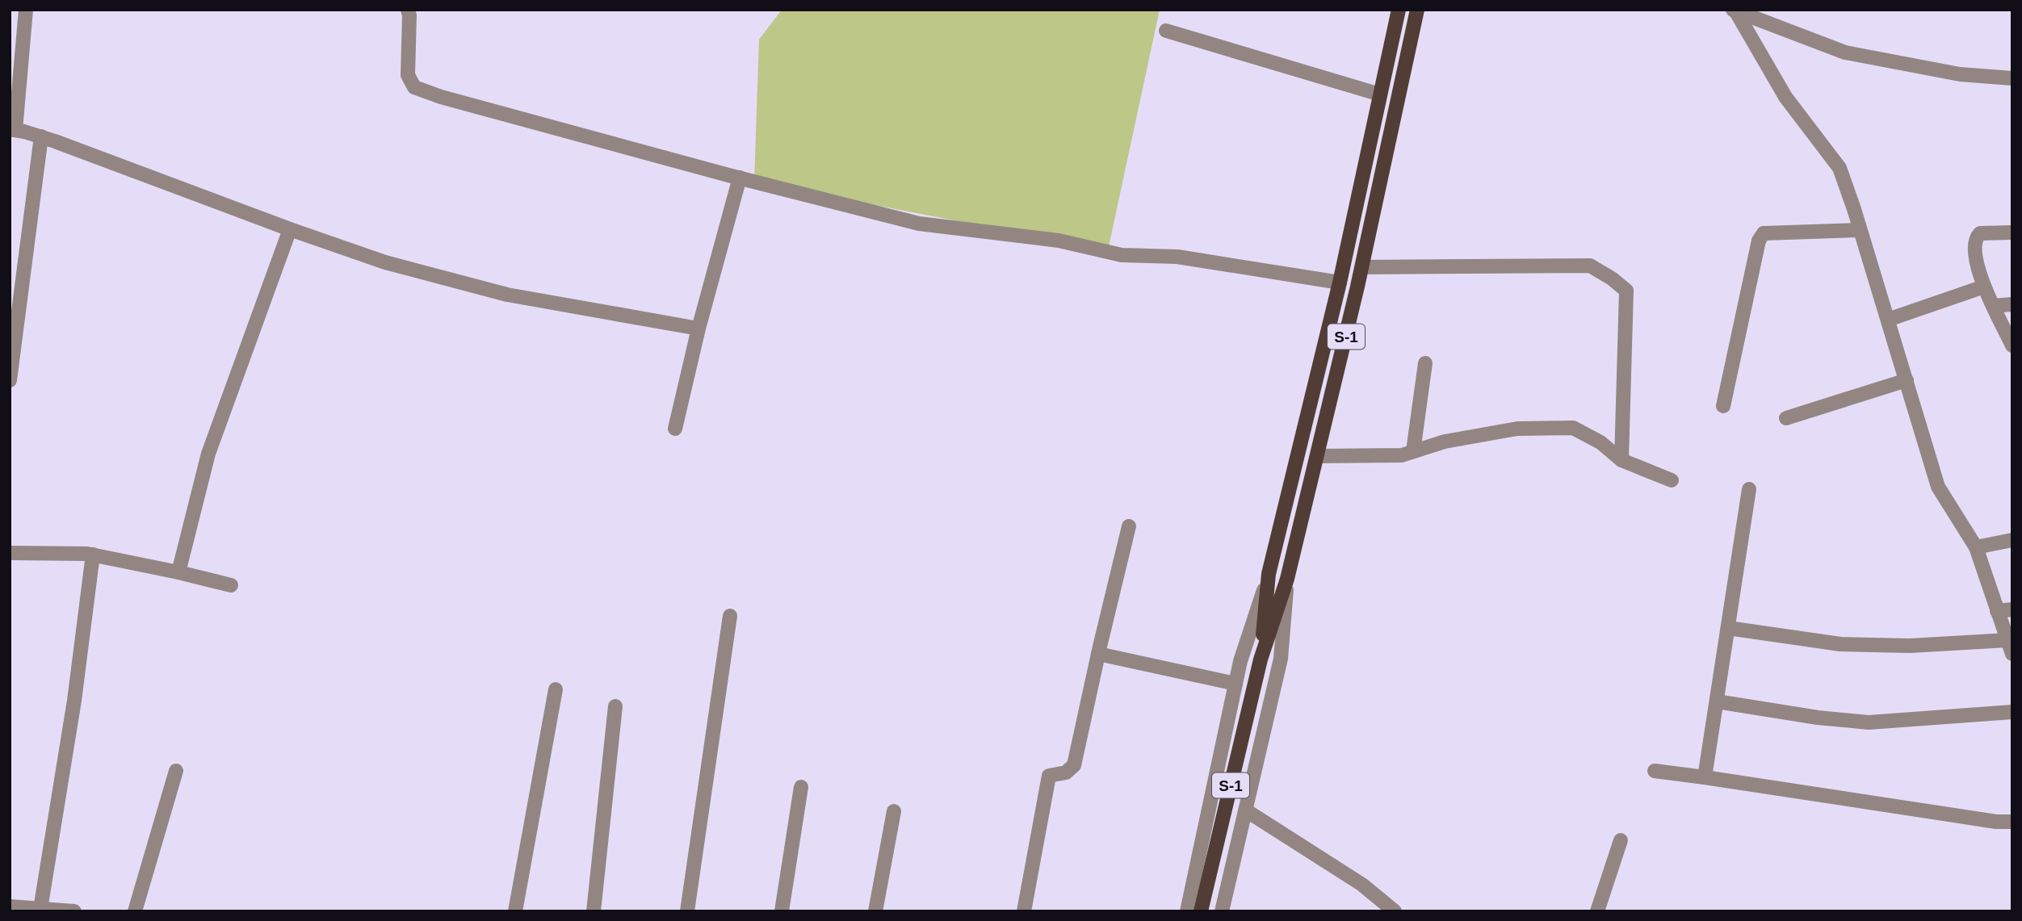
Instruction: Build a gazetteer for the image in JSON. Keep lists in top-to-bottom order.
{
  "streets": {
    "main road": ["S-1"]
  }
}
